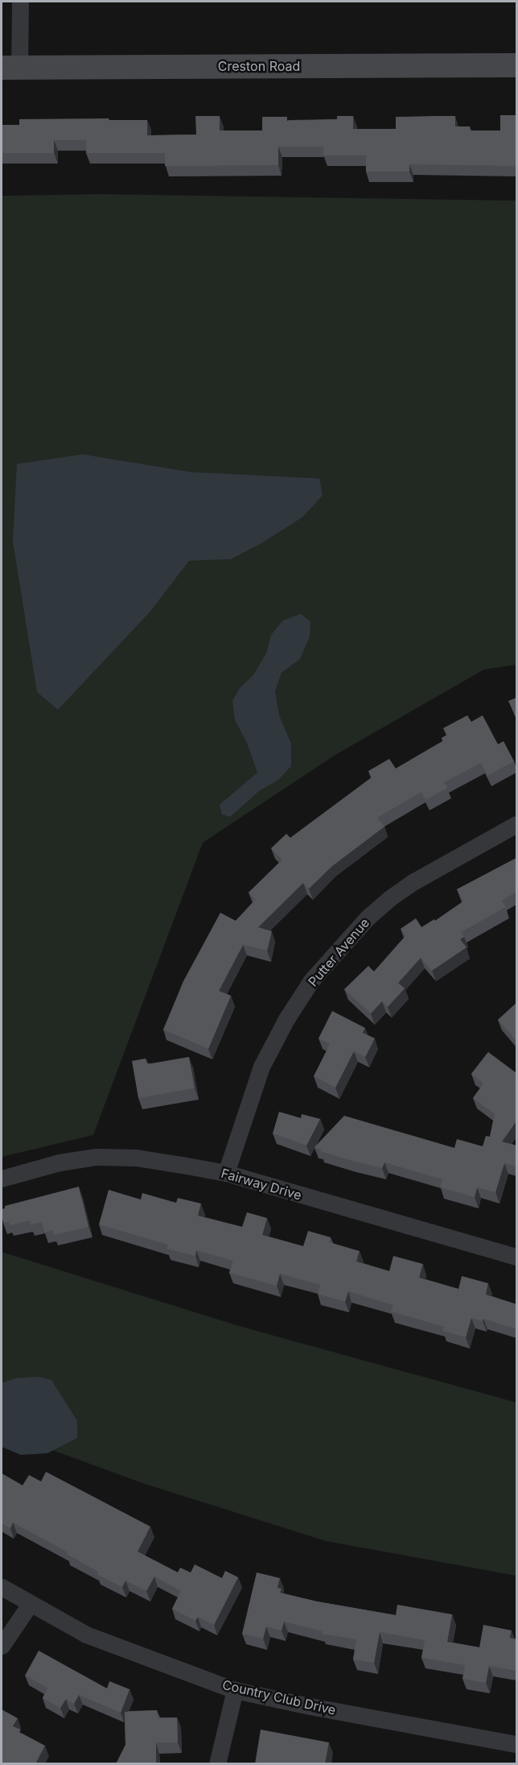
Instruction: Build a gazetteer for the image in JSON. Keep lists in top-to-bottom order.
{
  "streets": {
    "main road": ["Creston Road"],
    "street": ["Putter Avenue", "Fairway Drive", "Country Club Drive"]
  },
  "crossings": [
    ["Putter Avenue", "Fairway Drive"]
  ]
}
